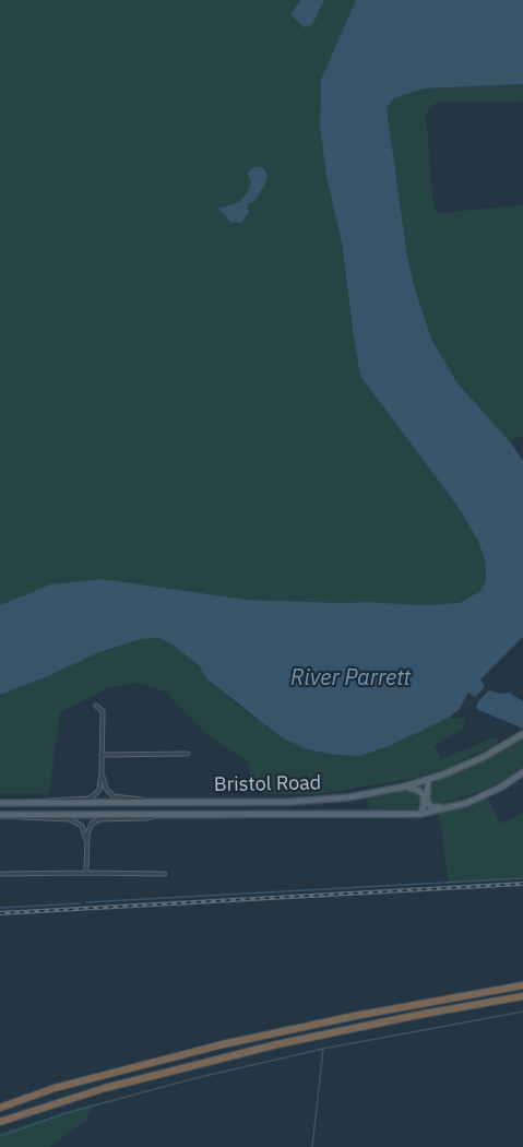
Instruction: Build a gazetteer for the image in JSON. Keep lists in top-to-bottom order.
{
  "streets": {
    "main road": ["Bristol Road"]
  },
  "water": ["River Parrett"]
}
